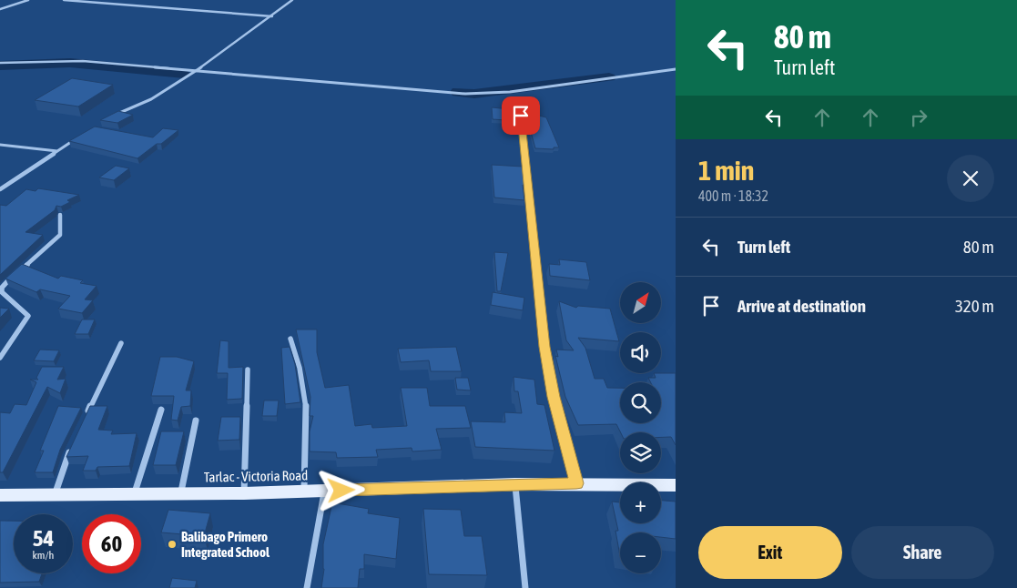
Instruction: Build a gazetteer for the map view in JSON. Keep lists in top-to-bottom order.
{
  "streets": {
    "main road": ["Tarlac - Victoria Road"]
  },
  "places": ["Balibago Primero Integrated School"],
  "north": "top right",
  "page": {
    "turn": ["80 m", "Turn left"],
    "heading": ["1 min", "400 m · 18:32"],
    "list": [
      {
        "name": "Turn left",
        "value": "80 m"
      },
      {
        "name": "Arrive at destination",
        "value": "320 m"
      }
    ],
    "map_buttons": ["+", "−"],
    "speed": "54 km/h",
    "limit": "60",
    "buttons": ["Exit", "Share"]
  }
}
